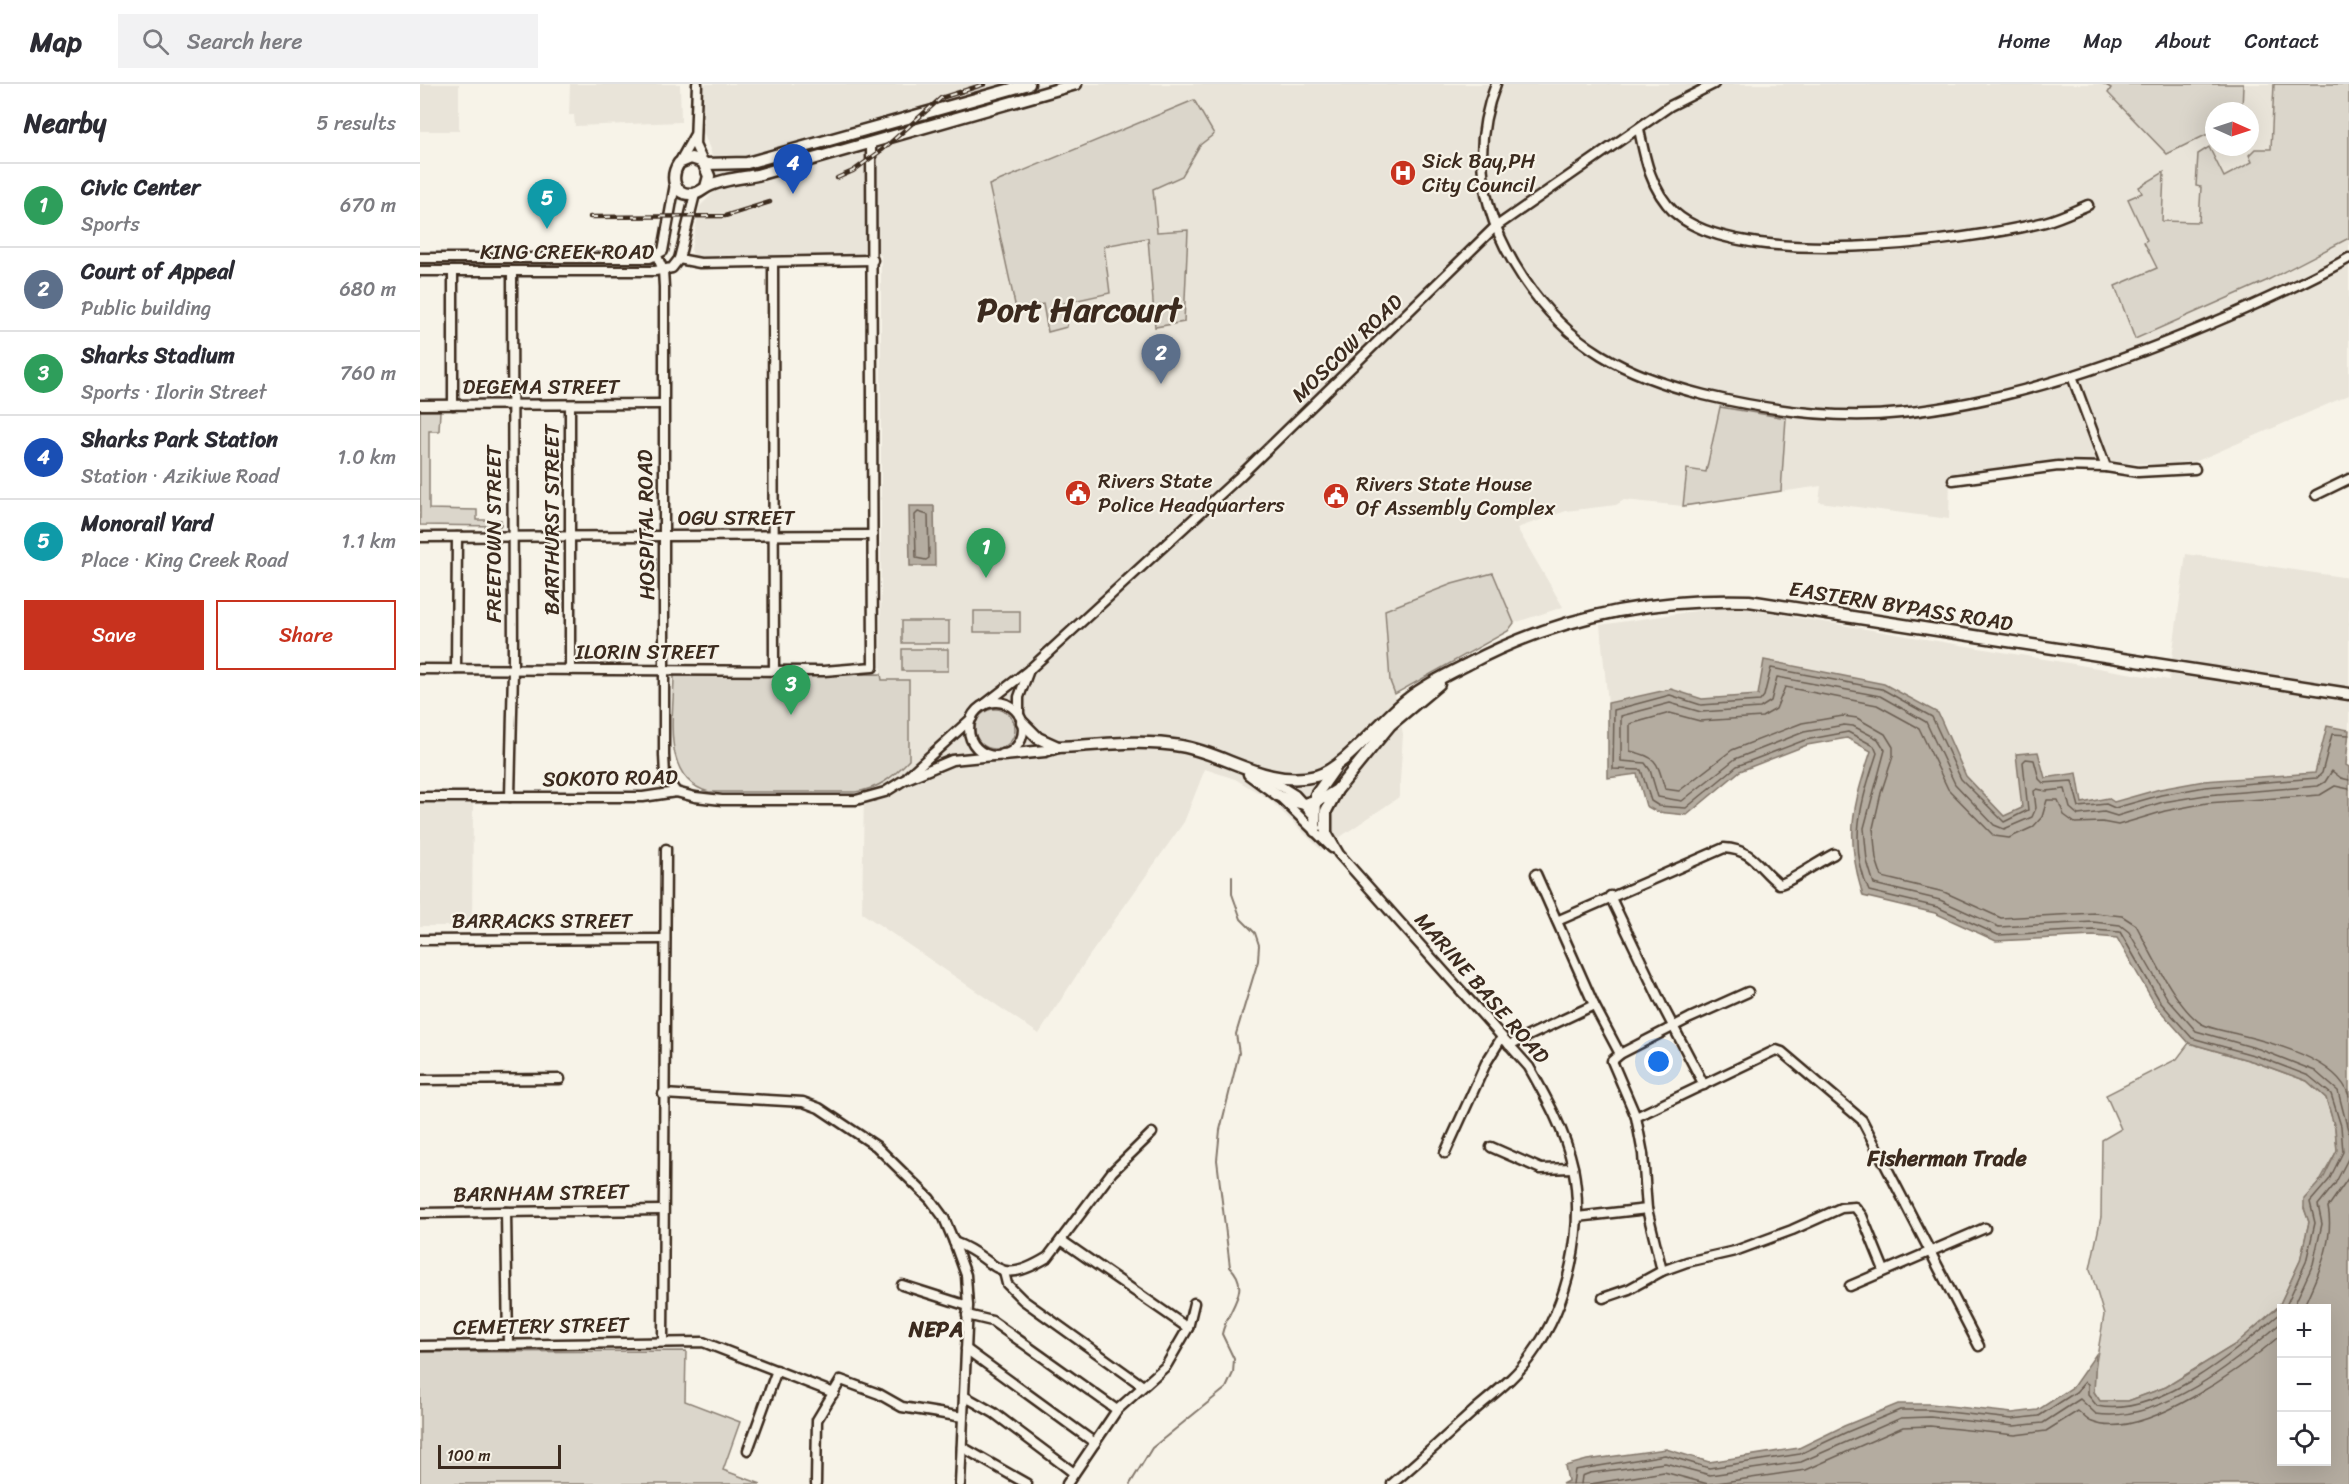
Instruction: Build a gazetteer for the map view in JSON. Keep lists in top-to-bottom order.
{
  "streets": {
    "main road": ["EASTERN BYPASS ROAD"],
    "street": [
      "KING CREEK ROAD",
      "MOSCOW ROAD",
      "DEGEMA STREET",
      "OGU STREET",
      "BARTHURST STREET",
      "HOSPITAL ROAD",
      "FREETOWN STREET",
      "ILORIN STREET",
      "SOKOTO ROAD",
      "BARRACKS STREET",
      "MARINE BASE ROAD",
      "BARNHAM STREET",
      "CEMETERY STREET"
    ]
  },
  "crossings": [
    ["KING CREEK ROAD", "HOSPITAL ROAD"],
    ["KING CREEK ROAD", "FREETOWN STREET"],
    ["MOSCOW ROAD", "SOKOTO ROAD"],
    ["DEGEMA STREET", "BARTHURST STREET"],
    ["DEGEMA STREET", "HOSPITAL ROAD"],
    ["DEGEMA STREET", "FREETOWN STREET"],
    ["OGU STREET", "BARTHURST STREET"],
    ["OGU STREET", "HOSPITAL ROAD"],
    ["OGU STREET", "FREETOWN STREET"],
    ["OGU STREET", "ILORIN STREET"],
    ["BARTHURST STREET", "ILORIN STREET"],
    ["HOSPITAL ROAD", "ILORIN STREET"],
    ["HOSPITAL ROAD", "SOKOTO ROAD"],
    ["FREETOWN STREET", "ILORIN STREET"],
    ["FREETOWN STREET", "SOKOTO ROAD"]
  ],
  "districts": ["Port Harcourt", "Fisherman Trade", "NEPA"],
  "places": {
    "hospital": ["Sick Bay,PH City Council"],
    "public building": ["Rivers State Police Headquarters", "Rivers State House Of Assembly Complex"]
  },
  "scale_bar": "100 m",
  "north": "right",
  "page": {
    "header": "Map",
    "search": "Search here",
    "nav": [
      "Home",
      "Map",
      "About",
      "Contact"
    ],
    "heading": ["Nearby", "5 results"],
    "pins": [
      "4",
      "5",
      "2",
      "1",
      "3"
    ],
    "list": [
      {
        "mark": "1",
        "name": "Civic Center",
        "note": "Sports",
        "value": "670 m"
      },
      {
        "mark": "2",
        "name": "Court of Appeal",
        "note": "Public building",
        "value": "680 m"
      },
      {
        "mark": "3",
        "name": "Sharks Stadium",
        "note": "Sports · Ilorin Street",
        "value": "760 m"
      },
      {
        "mark": "4",
        "name": "Sharks Park Station",
        "note": "Station · Azikiwe Road",
        "value": "1.0 km"
      },
      {
        "mark": "5",
        "name": "Monorail Yard",
        "note": "Place · King Creek Road",
        "value": "1.1 km"
      }
    ],
    "buttons": ["Save", "Share"],
    "map_buttons": ["+", "−"],
    "scale": "100 m"
  }
}
